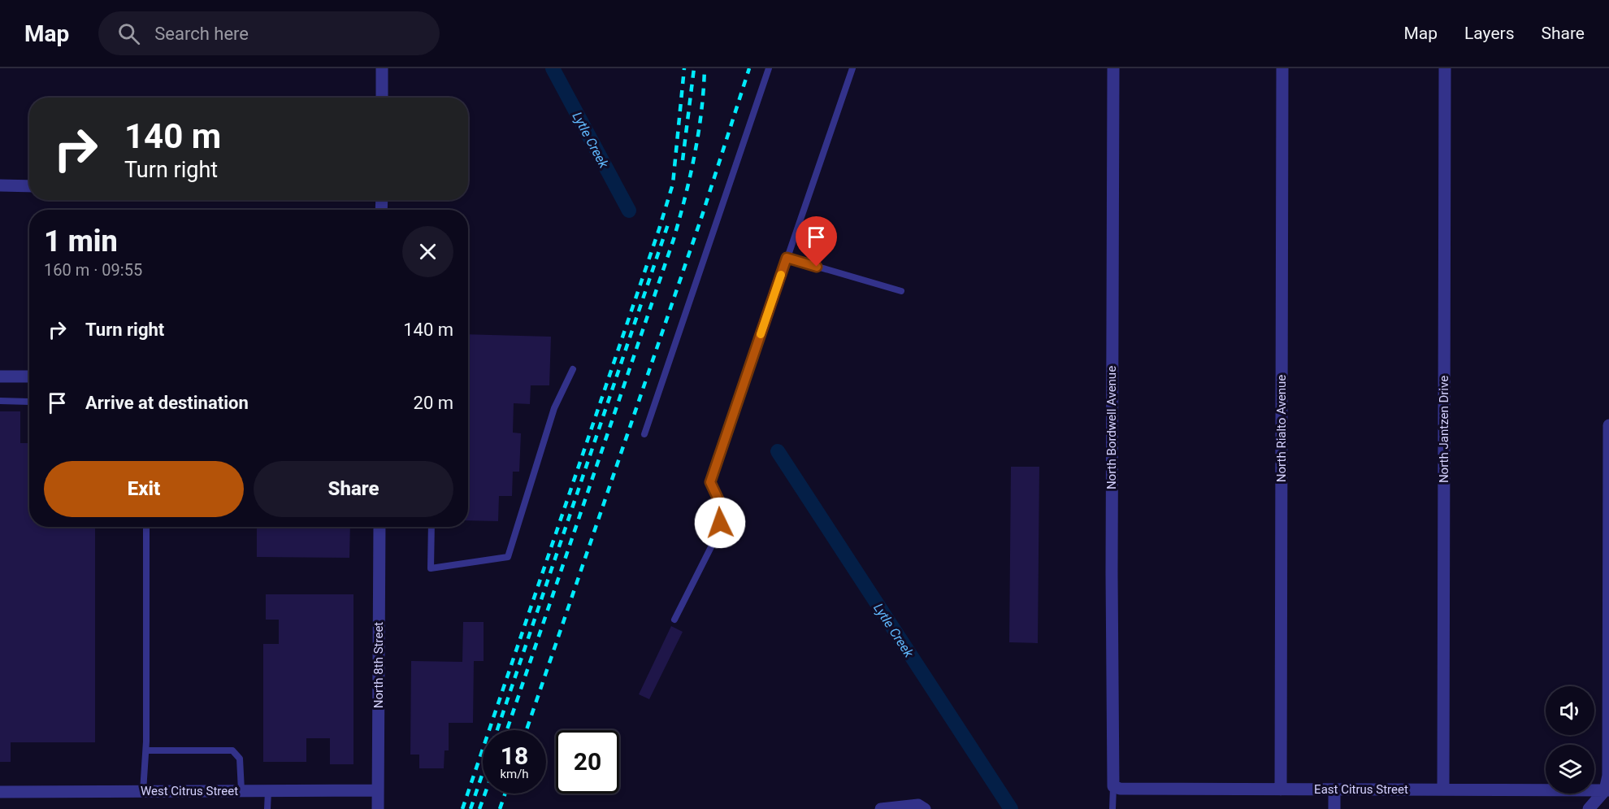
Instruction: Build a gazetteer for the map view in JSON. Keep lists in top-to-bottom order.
{
  "streets": {
    "street": [
      "North Bordwell Avenue",
      "North Rialto Avenue",
      "North Jantzen Drive",
      "North 8th Street",
      "East Citrus Street",
      "West Citrus Street"
    ]
  },
  "crossings": [
    ["North Bordwell Avenue", "East Citrus Street"],
    ["North Rialto Avenue", "East Citrus Street"],
    ["North Jantzen Drive", "East Citrus Street"],
    ["North 8th Street", "West Citrus Street"]
  ],
  "water": ["Lytle Creek"],
  "page": {
    "header": "Map",
    "search": "Search here",
    "nav": ["Map", "Layers", "Share"],
    "turn": ["140 m", "Turn right"],
    "heading": ["1 min", "160 m · 09:55"],
    "list": [
      {
        "name": "Turn right",
        "value": "140 m"
      },
      {
        "name": "Arrive at destination",
        "value": "20 m"
      }
    ],
    "buttons": ["Exit", "Share"],
    "speed": "18 km/h",
    "limit": "20"
  }
}
